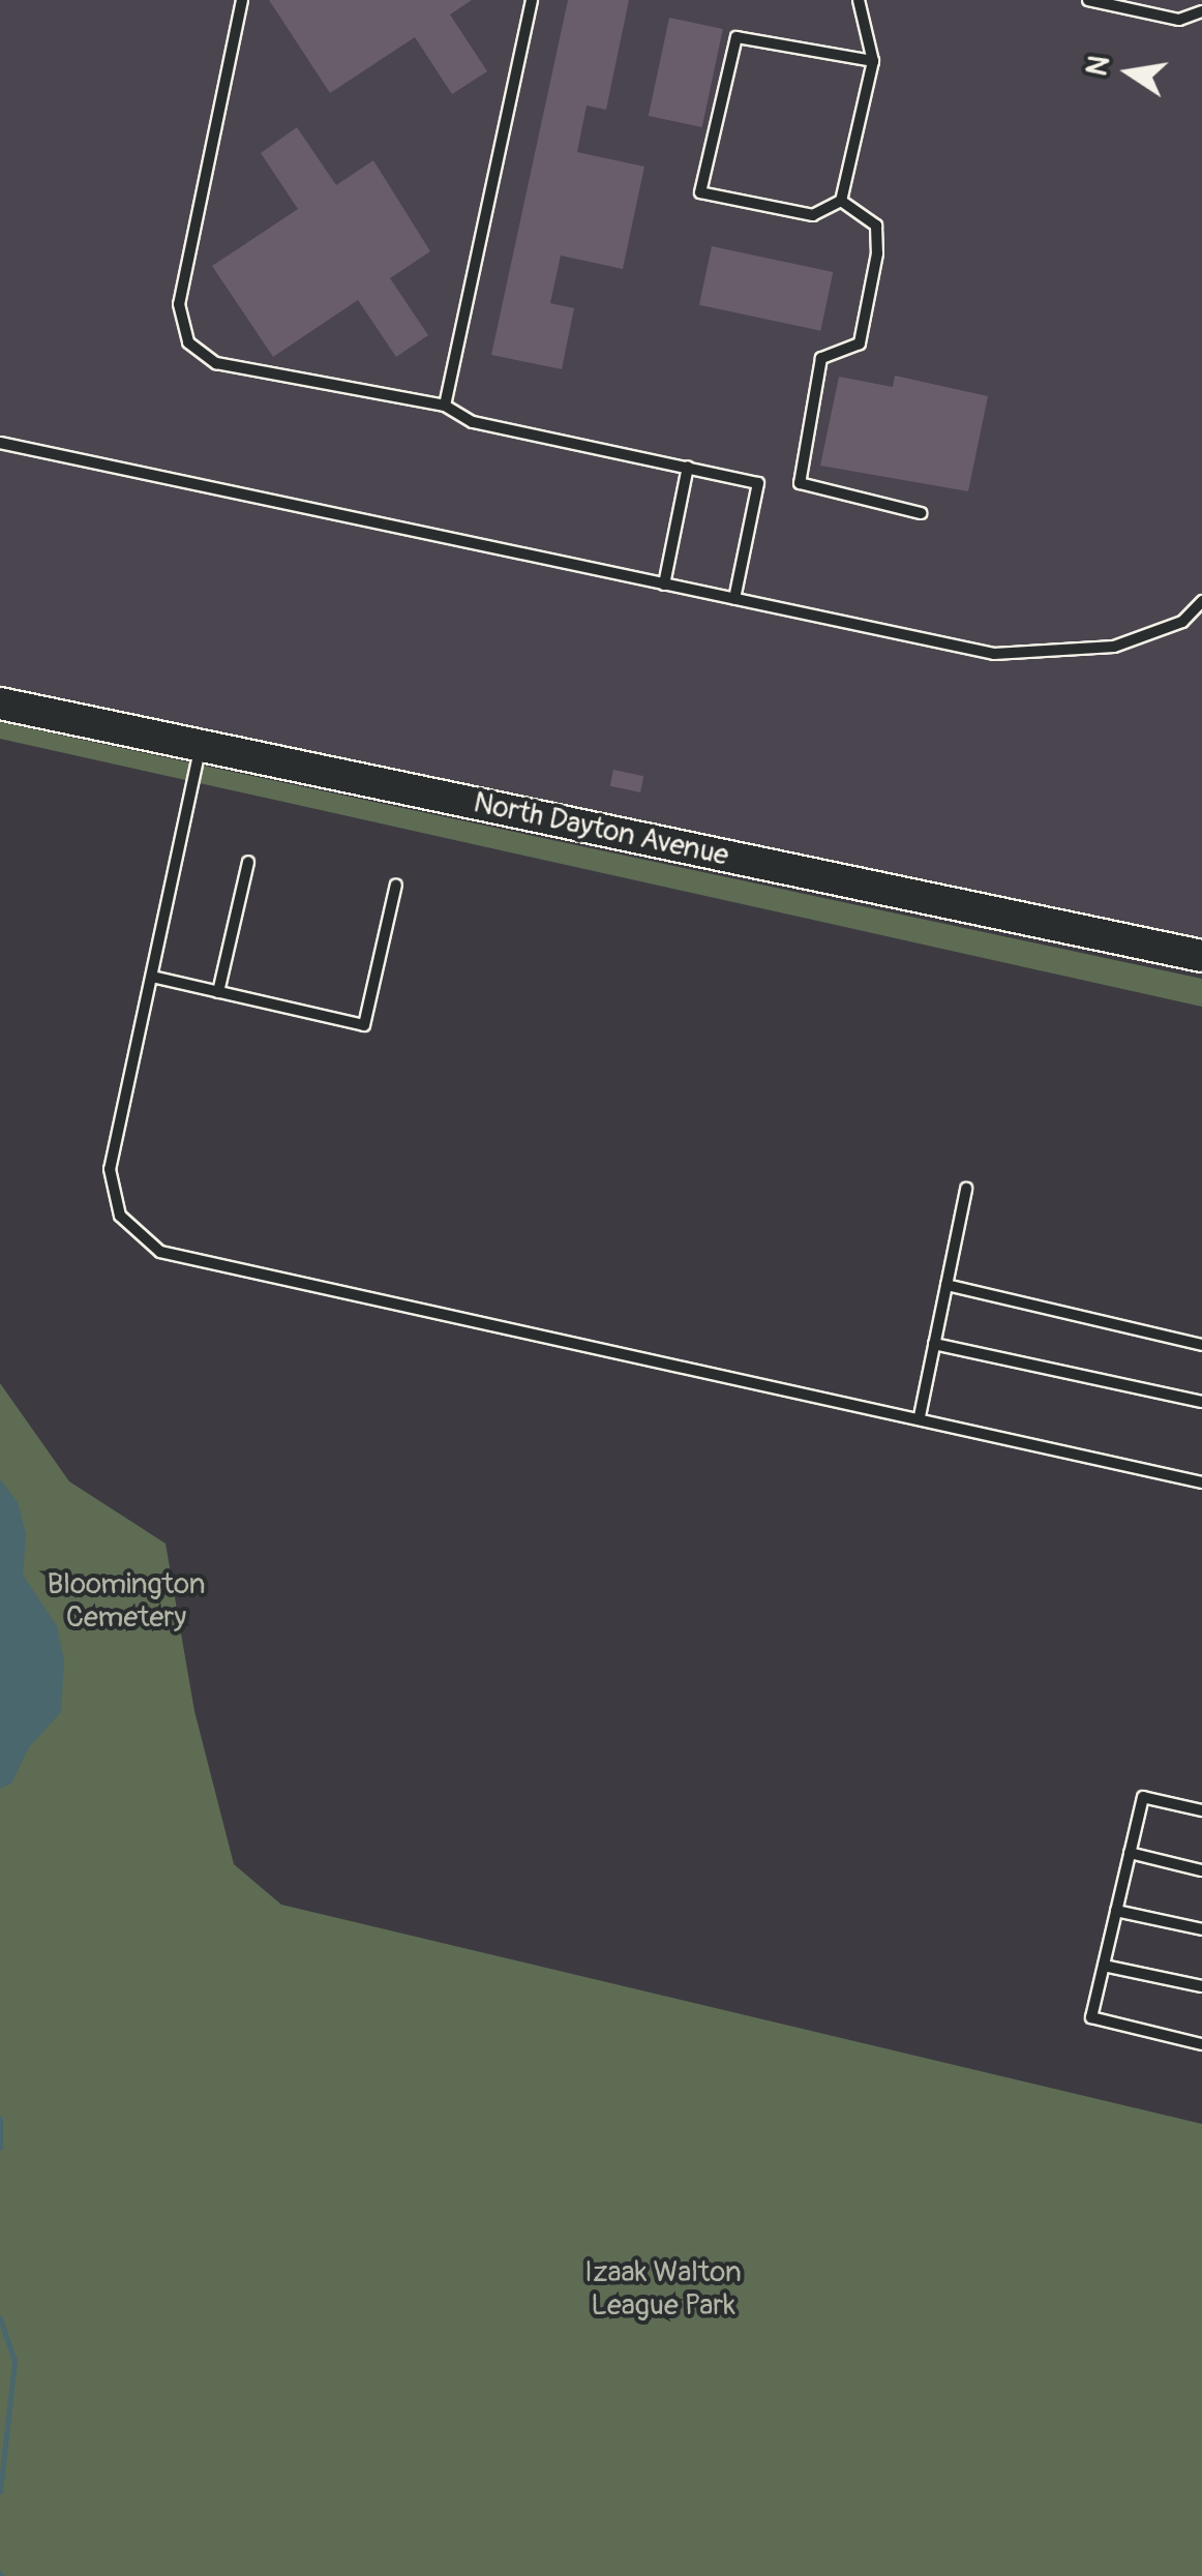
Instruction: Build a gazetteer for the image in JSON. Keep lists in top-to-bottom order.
{
  "streets": {
    "main road": ["North Dayton Avenue"]
  },
  "parks": ["Bloomington Cemetery", "Izaak Walton League Park"],
  "north": "left"
}
